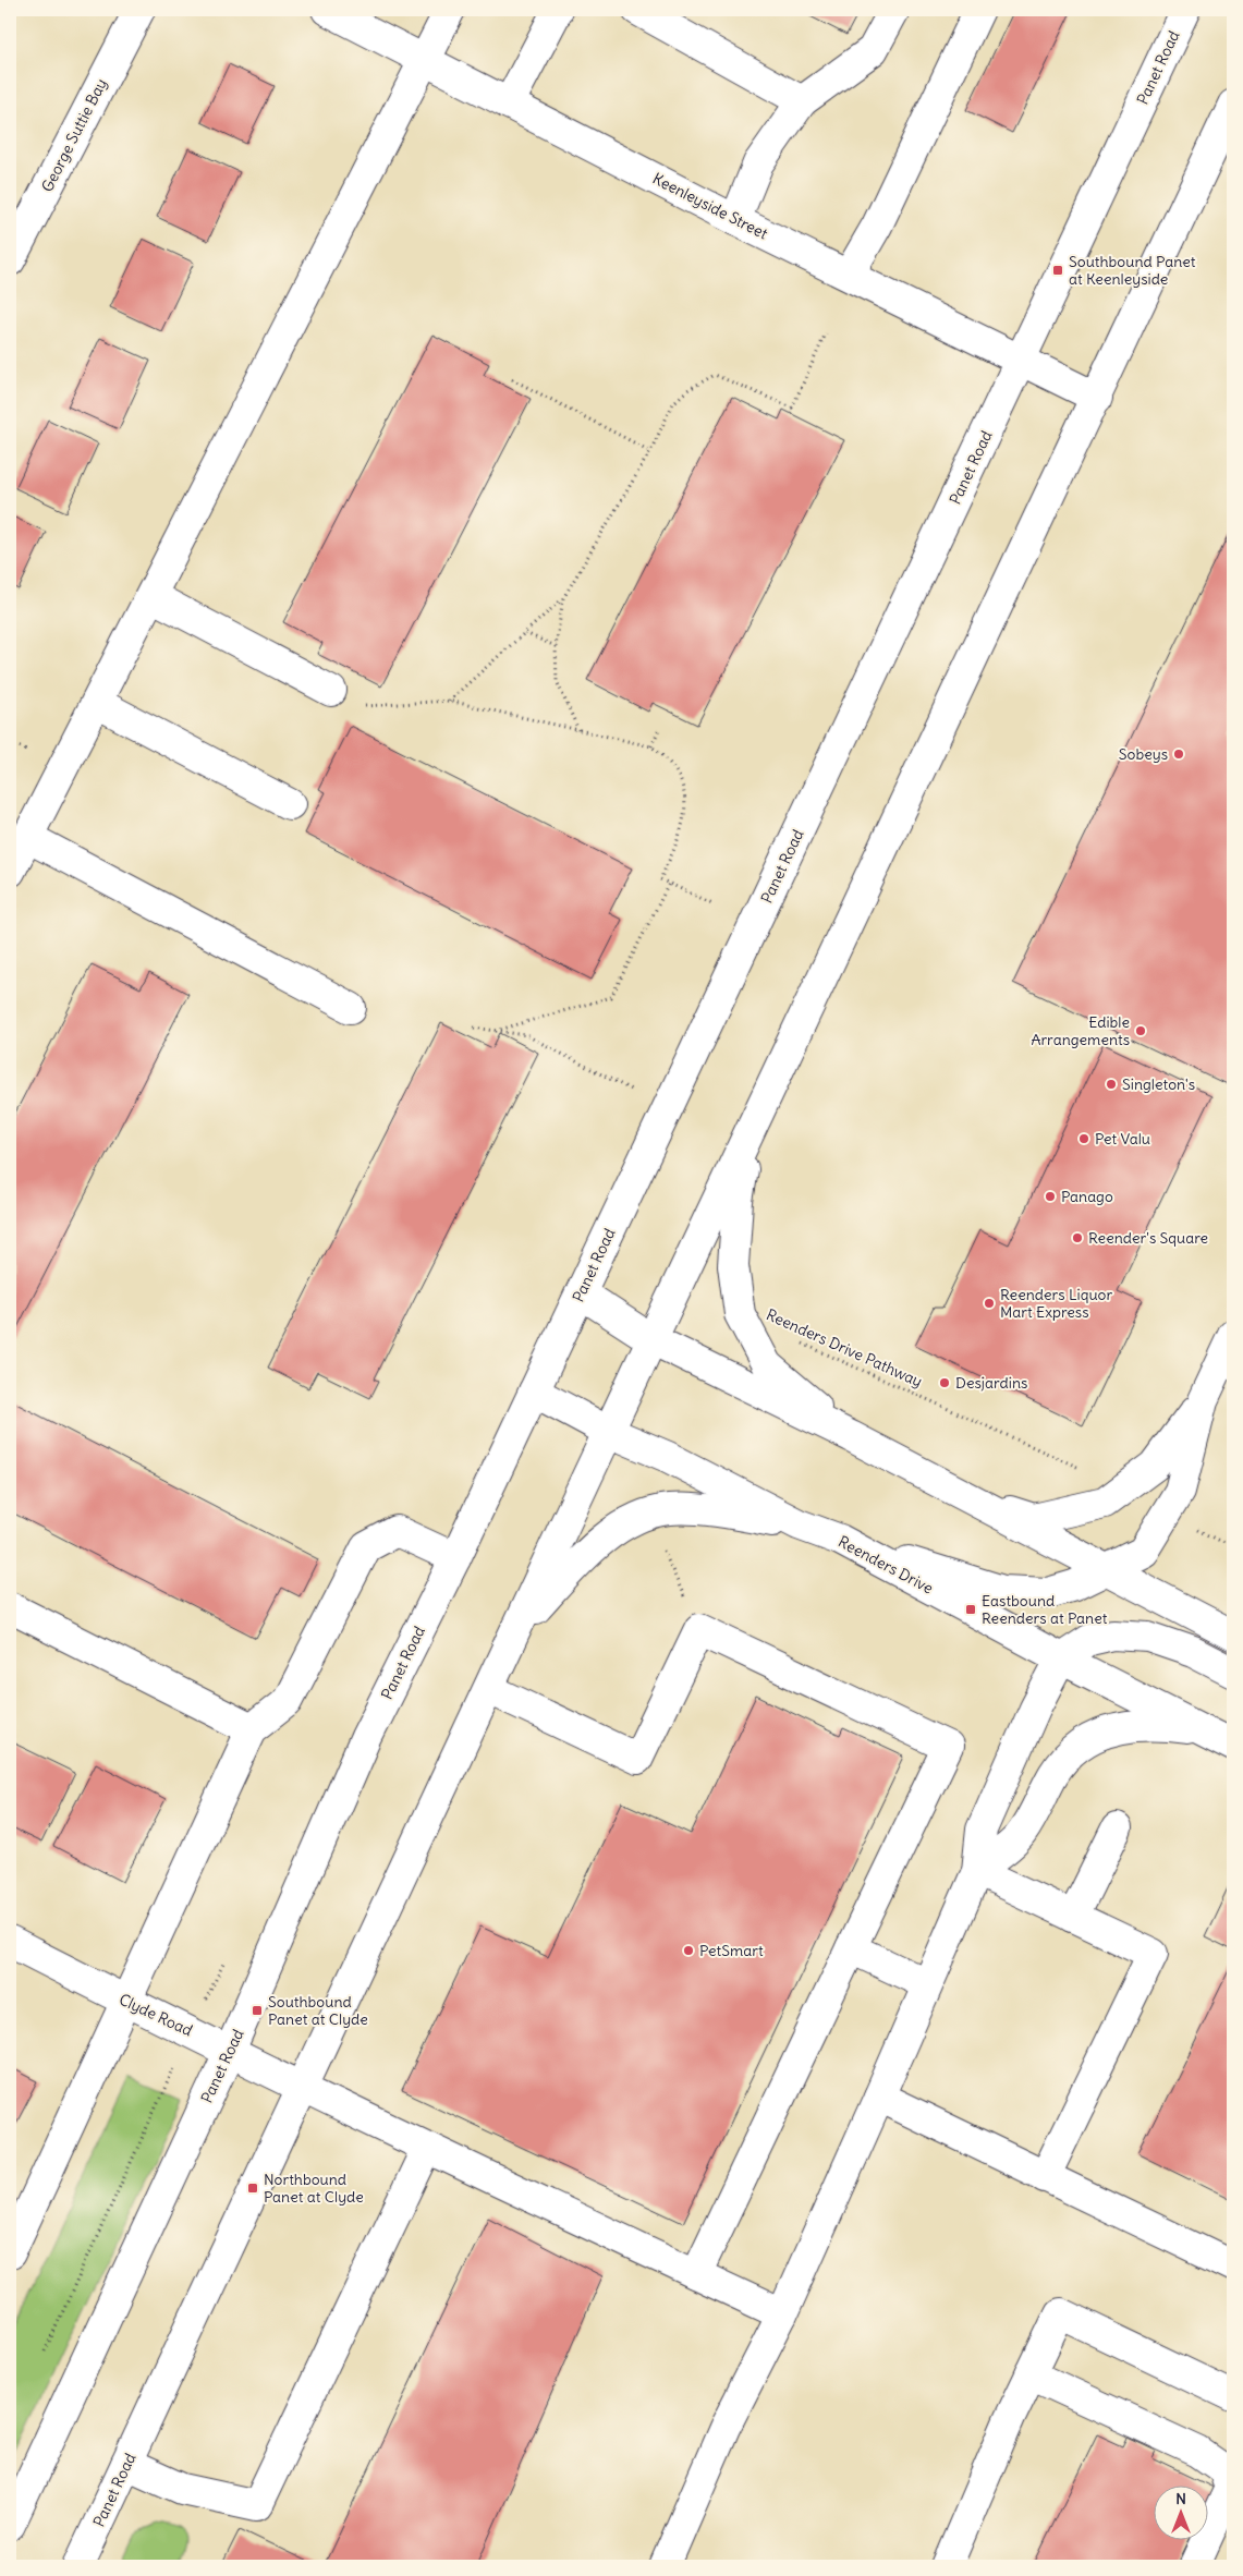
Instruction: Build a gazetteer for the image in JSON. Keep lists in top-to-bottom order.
{
  "streets": {
    "street": [
      "Panet Road",
      "George Suttie Bay",
      "Keenleyside Street",
      "Reenders Drive",
      "Clyde Road"
    ],
    "path": ["Reenders Drive Pathway"]
  },
  "crossings": [
    ["Panet Road", "Keenleyside Street"],
    ["Panet Road", "Reenders Drive"],
    ["Panet Road", "Clyde Road"]
  ],
  "places": {
    "transit": [
      "Southbound Panet at Keenleyside",
      "Eastbound Reenders at Panet",
      "Southbound Panet at Clyde",
      "Northbound Panet at Clyde"
    ],
    "other": [
      "Sobeys",
      "Edible Arrangements",
      "Singleton's",
      "Pet Valu",
      "Panago",
      "Reender's Square",
      "Reenders Liquor Mart Express",
      "Desjardins",
      "PetSmart"
    ]
  },
  "north": "top"
}
